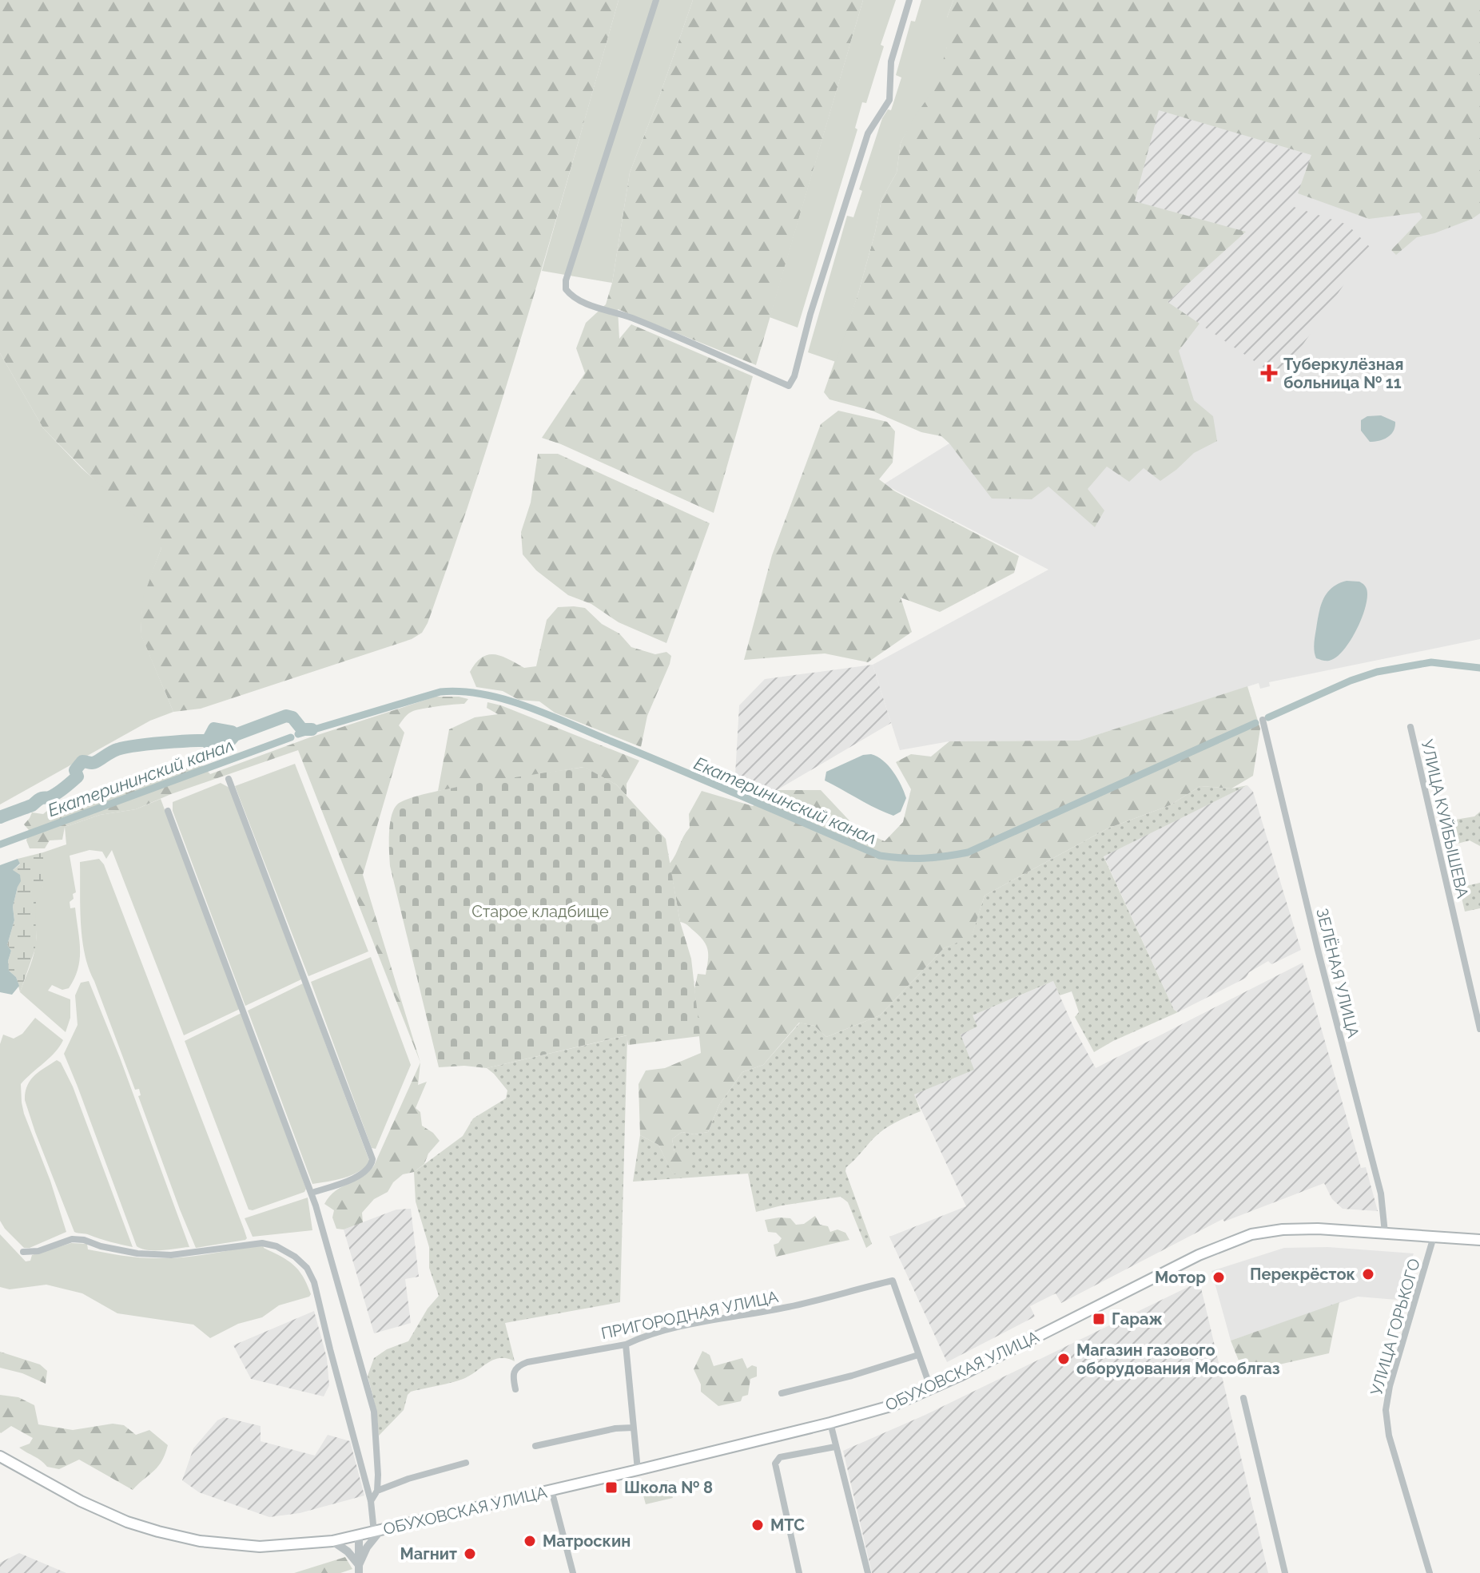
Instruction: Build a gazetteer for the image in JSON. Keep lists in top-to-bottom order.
{
  "streets": {
    "main road": ["ОБУХОВСКАЯ УЛИЦА"],
    "street": [
      "УЛИЦА КУЙБЫШЕВА",
      "ЗЕЛЁНАЯ УЛИЦА",
      "ПРИГОРОДНАЯ УЛИЦА",
      "УЛИЦА ГОРЬКОГО"
    ]
  },
  "crossings": [
    ["ЗЕЛЁНАЯ УЛИЦА", "ОБУХОВСКАЯ УЛИЦА"],
    ["УЛИЦА ГОРЬКОГО", "ОБУХОВСКАЯ УЛИЦА"]
  ],
  "water": ["Екатерининский канал"],
  "parks": ["Старое кладбище"],
  "places": {
    "health": ["Туберкулёзная больница № 11"],
    "other": [
      "Перекрёсток",
      "Мотор",
      "Магазин газового оборудования Мособлгаз",
      "МТС",
      "Матроскин",
      "Магнит"
    ],
    "transit": ["Гараж", "Школа № 8"]
  }
}
